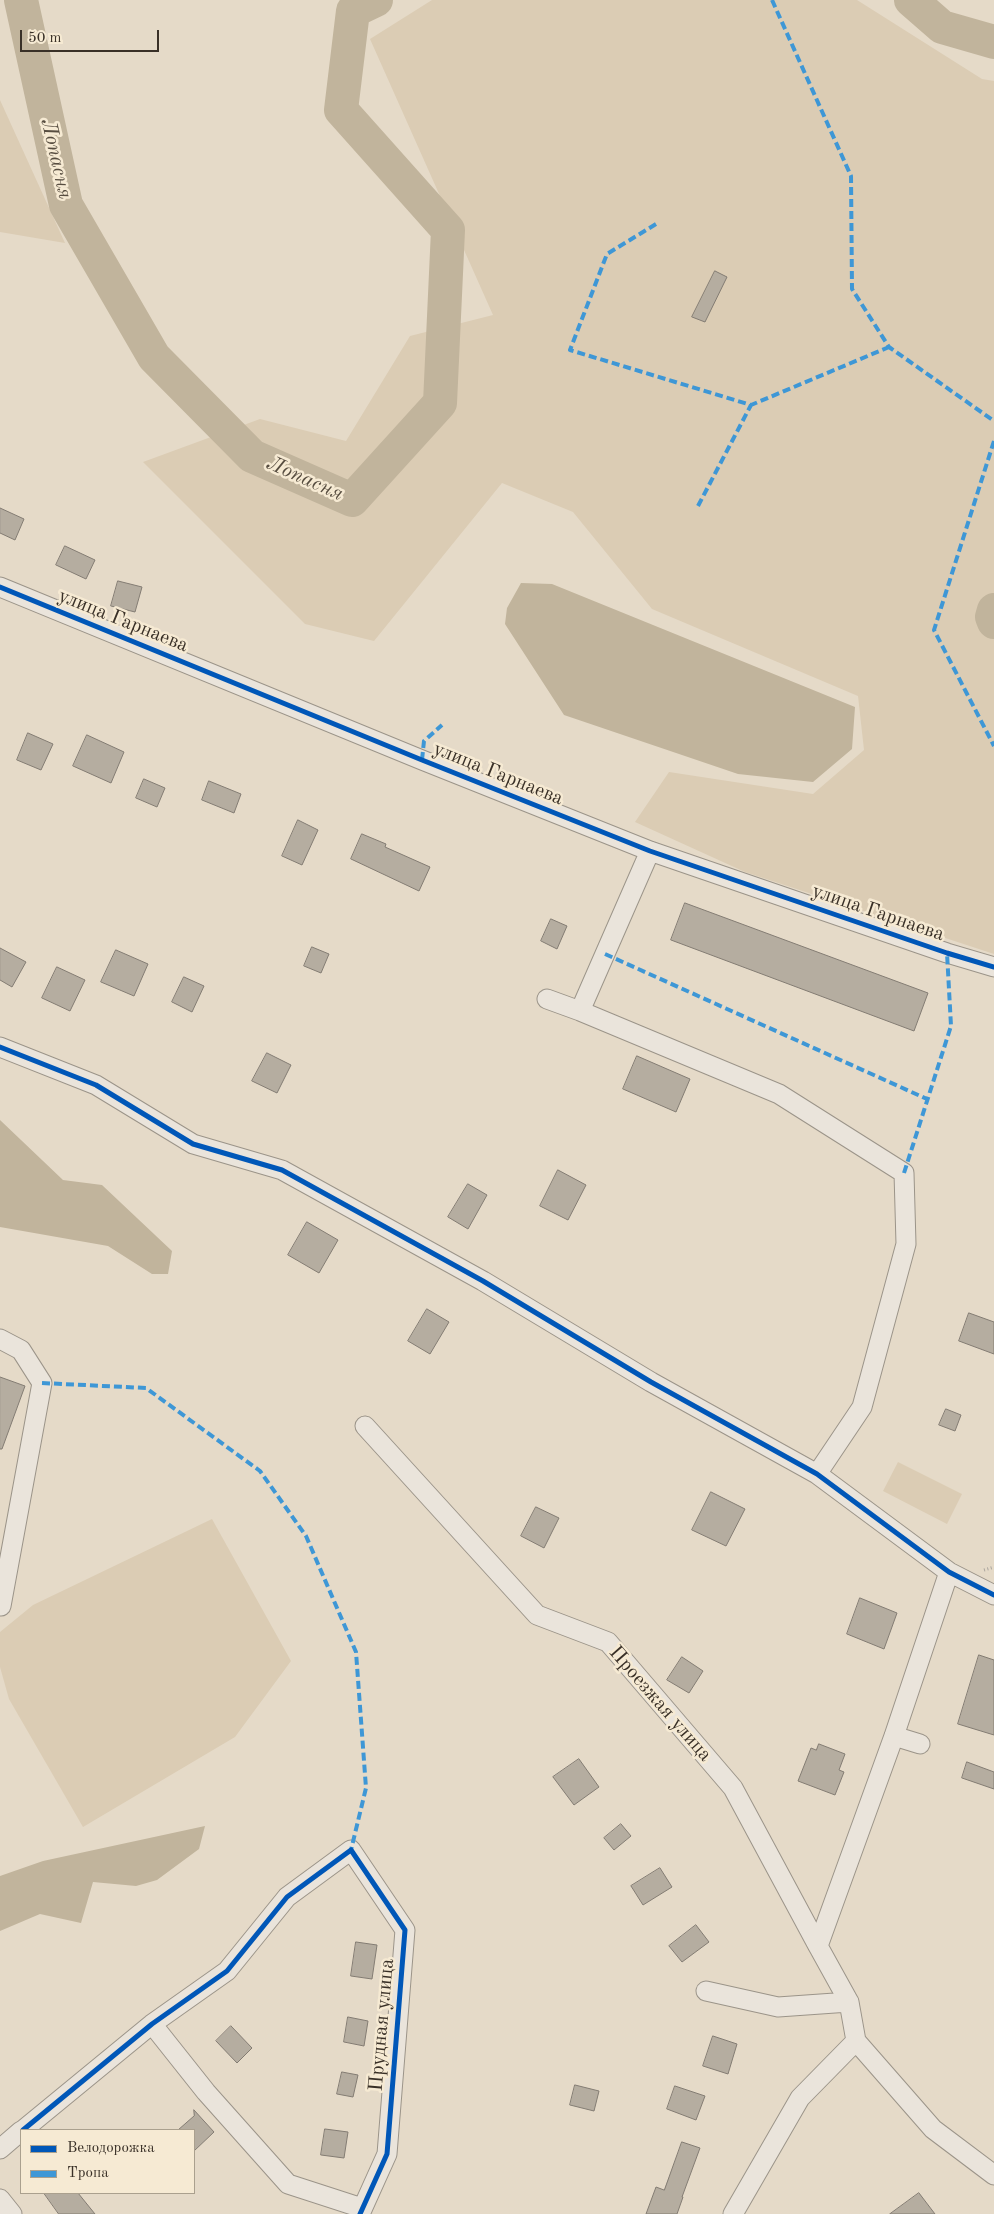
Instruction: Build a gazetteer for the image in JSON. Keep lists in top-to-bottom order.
{
  "streets": {
    "street": ["улица Гарнаева", "Проезжая улица", "Прудная улица"]
  },
  "water": ["Лопасня"],
  "legend": ["Велодорожка", "Тропа"],
  "scale_bar": "50 m"
}
